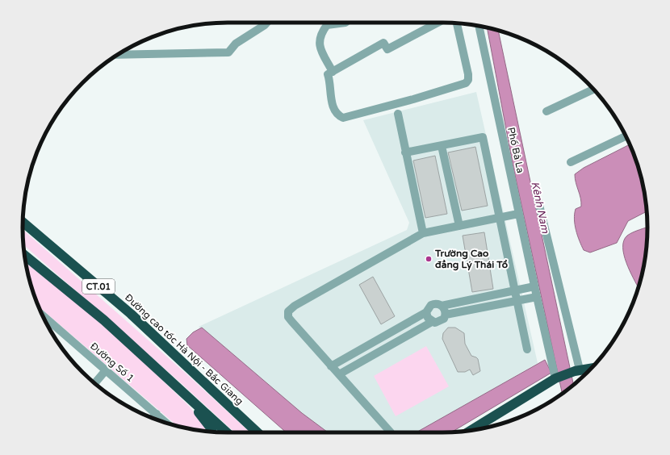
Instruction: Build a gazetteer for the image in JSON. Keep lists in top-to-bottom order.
{
  "streets": {
    "highway": ["CT.01", "Đường cao tốc Hà Nội - Bắc Giang"],
    "street": ["Phố Bà La", "Đường Số 1"]
  },
  "water": ["Kênh Nam"],
  "places": ["Trường Cao đẳng Lý Thái Tổ"]
}
